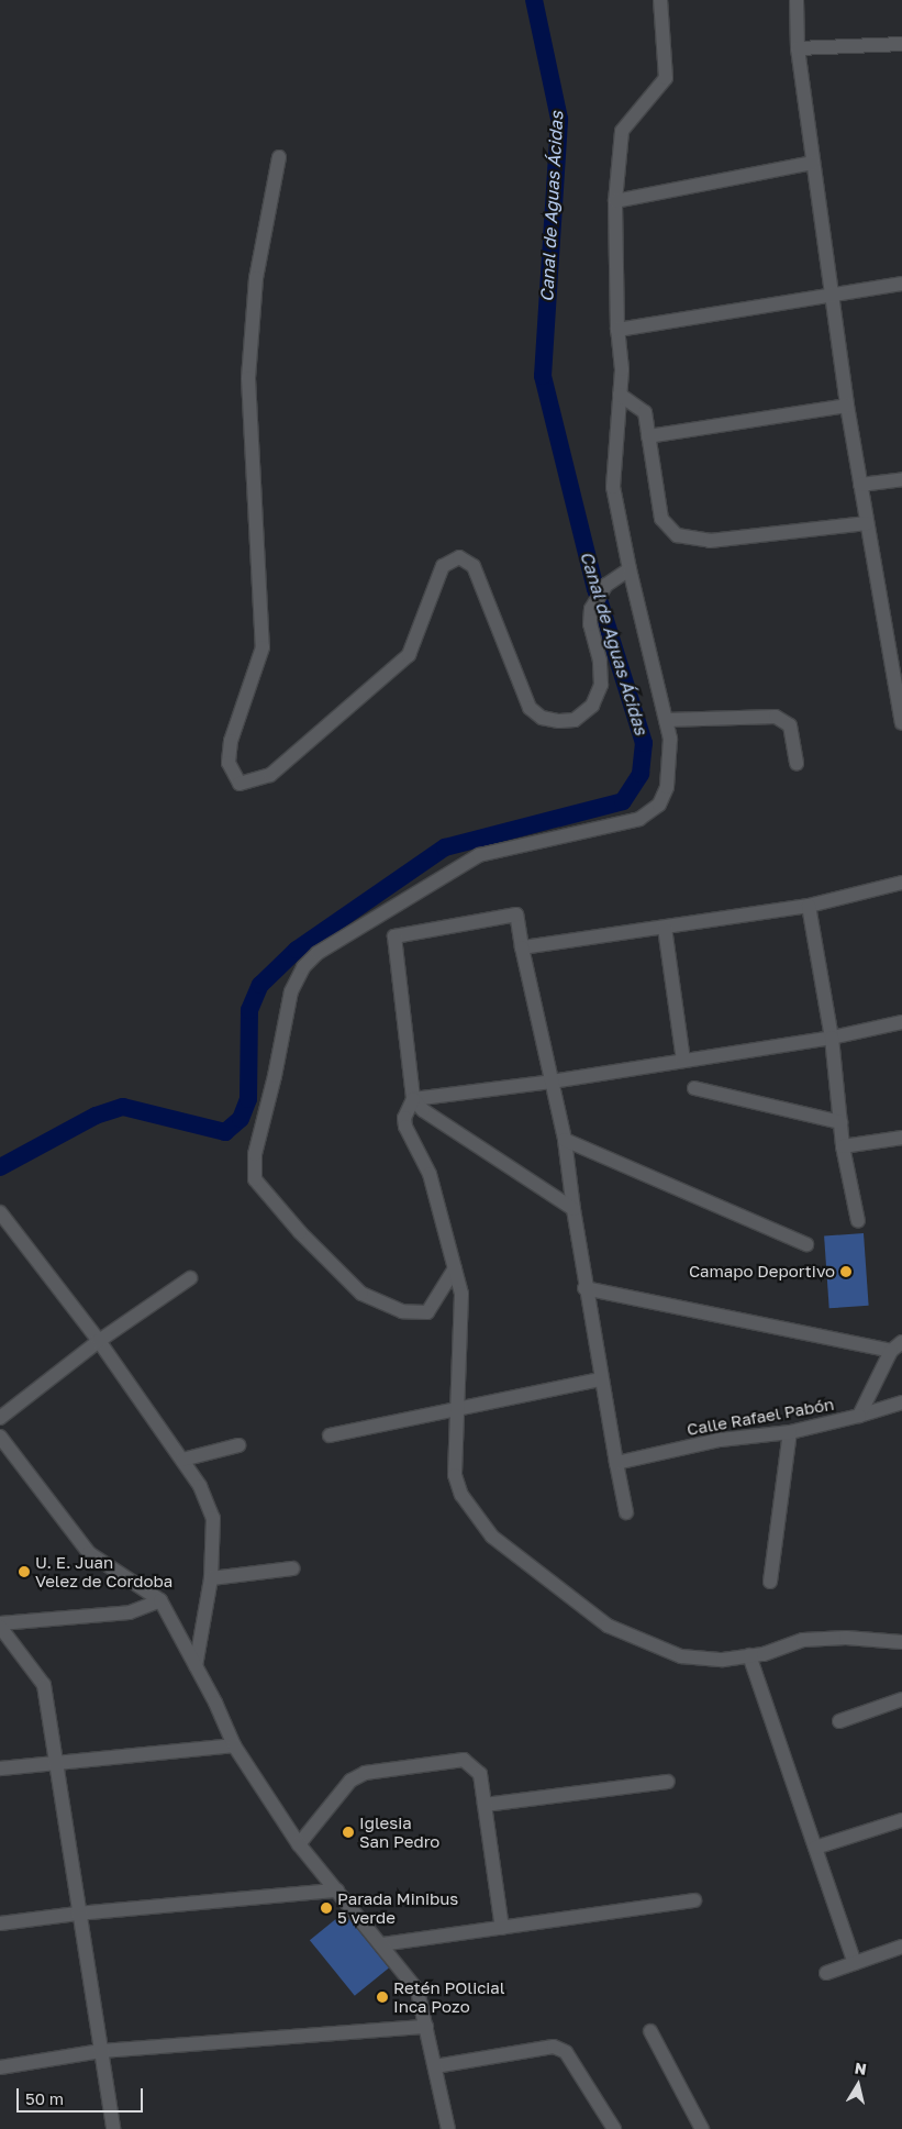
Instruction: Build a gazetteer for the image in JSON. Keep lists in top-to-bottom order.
{
  "streets": {
    "street": ["Calle Rafael Pabón"]
  },
  "water": ["Canal de Aguas Ácidas"],
  "places": [
    "Camapo Deportivo",
    "U. E. Juan Velez de Cordoba",
    "Iglesia San Pedro",
    "Parada Minibus 5 verde",
    "Retén POlicial Inca Pozo"
  ],
  "scale_bar": "50 m",
  "north": "top"
}
